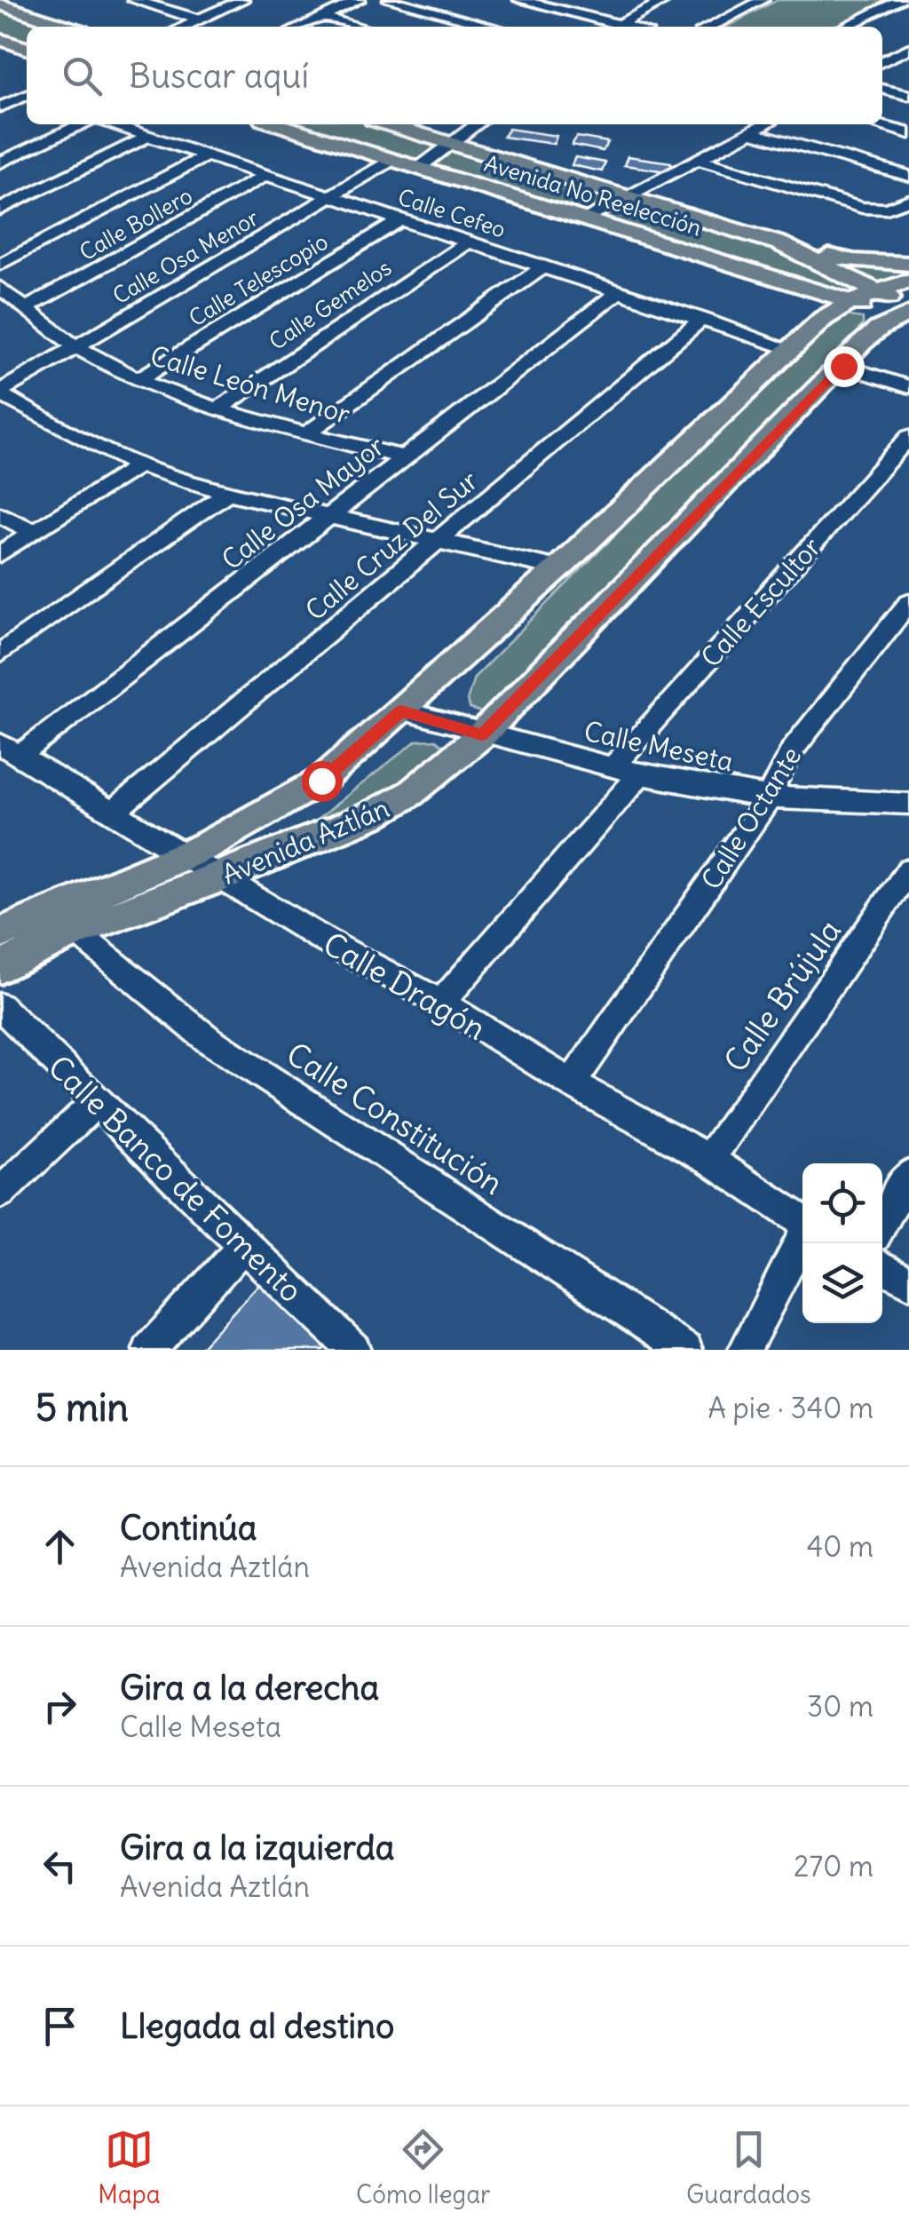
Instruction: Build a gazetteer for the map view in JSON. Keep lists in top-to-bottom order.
{
  "streets": {
    "main road": ["Avenida No Reelección", "Avenida Aztlán"],
    "street": [
      "Calle Cefeo",
      "Calle Bollero",
      "Calle Osa Menor",
      "Calle Telescopio",
      "Calle Gemelos",
      "Calle León Menor",
      "Calle Osa Mayor",
      "Calle Cruz Del Sur",
      "Calle Escultor",
      "Calle Meseta",
      "Calle Octante",
      "Calle Dragón",
      "Calle Brújula",
      "Calle Constitución",
      "Calle Banco de Fomento"
    ]
  },
  "crossings": [
    ["Avenida No Reelección", "Calle Osa Menor"],
    ["Avenida No Reelección", "Avenida Aztlán"],
    ["Calle Cefeo", "Calle Bollero"],
    ["Calle Cefeo", "Calle Osa Menor"],
    ["Calle Cefeo", "Calle Telescopio"],
    ["Calle Cefeo", "Calle Gemelos"],
    ["Calle Cefeo", "Calle Osa Mayor"],
    ["Calle Cefeo", "Calle Cruz Del Sur"],
    ["Calle Cefeo", "Avenida Aztlán"],
    ["Calle Bollero", "Calle León Menor"],
    ["Calle Osa Menor", "Calle León Menor"],
    ["Calle Telescopio", "Calle León Menor"],
    ["Calle Gemelos", "Calle León Menor"],
    ["Calle León Menor", "Calle Osa Mayor"],
    ["Calle Osa Mayor", "Calle Dragón"],
    ["Calle Cruz Del Sur", "Calle Dragón"],
    ["Calle Escultor", "Calle Meseta"],
    ["Calle Meseta", "Calle Octante"],
    ["Calle Meseta", "Avenida Aztlán"],
    ["Calle Octante", "Calle Dragón"],
    ["Avenida Aztlán", "Calle Dragón"],
    ["Avenida Aztlán", "Calle Constitución"],
    ["Calle Dragón", "Calle Brújula"]
  ],
  "page": {
    "search": "Buscar aquí",
    "heading": ["5 min", "A pie · 340 m"],
    "list": [
      ["Continúa", "Avenida Aztlán", "40 m"],
      ["Gira a la derecha", "Calle Meseta", "30 m"],
      ["Gira a la izquierda", "Avenida Aztlán", "270 m"],
      "Llegada al destino"
    ],
    "nav": ["Mapa", "Cómo llegar", "Guardados"]
  }
}
